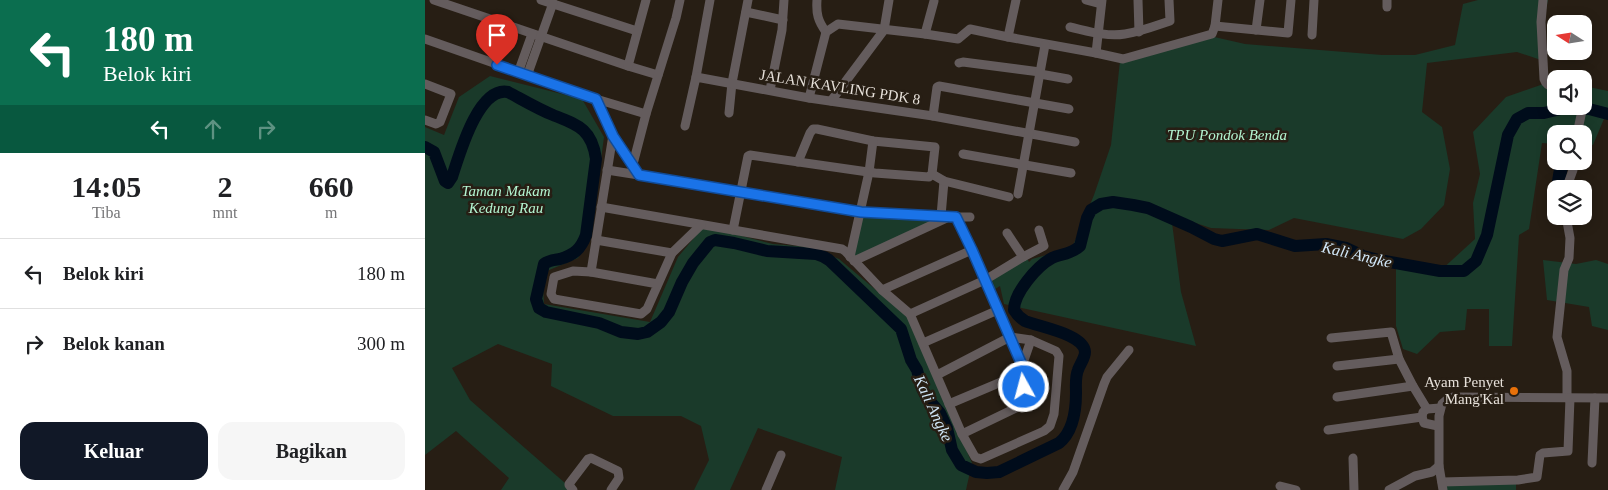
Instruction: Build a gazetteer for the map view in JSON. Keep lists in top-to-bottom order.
{
  "streets": {
    "street": ["JALAN KAVLING PDK 8"]
  },
  "water": ["Kali Angke"],
  "parks": ["TPU Pondok Benda", "Taman Makam Kedung Rau"],
  "places": ["Ayam Penyet Mang'Kal"],
  "north": "left",
  "page": {
    "turn": ["180 m", "Belok kiri"],
    "eta": [
      "14:05",
      "Tiba",
      "2",
      "mnt",
      "660",
      "m"
    ],
    "list": [
      {
        "name": "Belok kiri",
        "value": "180 m"
      },
      {
        "name": "Belok kanan",
        "value": "300 m"
      }
    ],
    "buttons": ["Keluar", "Bagikan"]
  }
}
